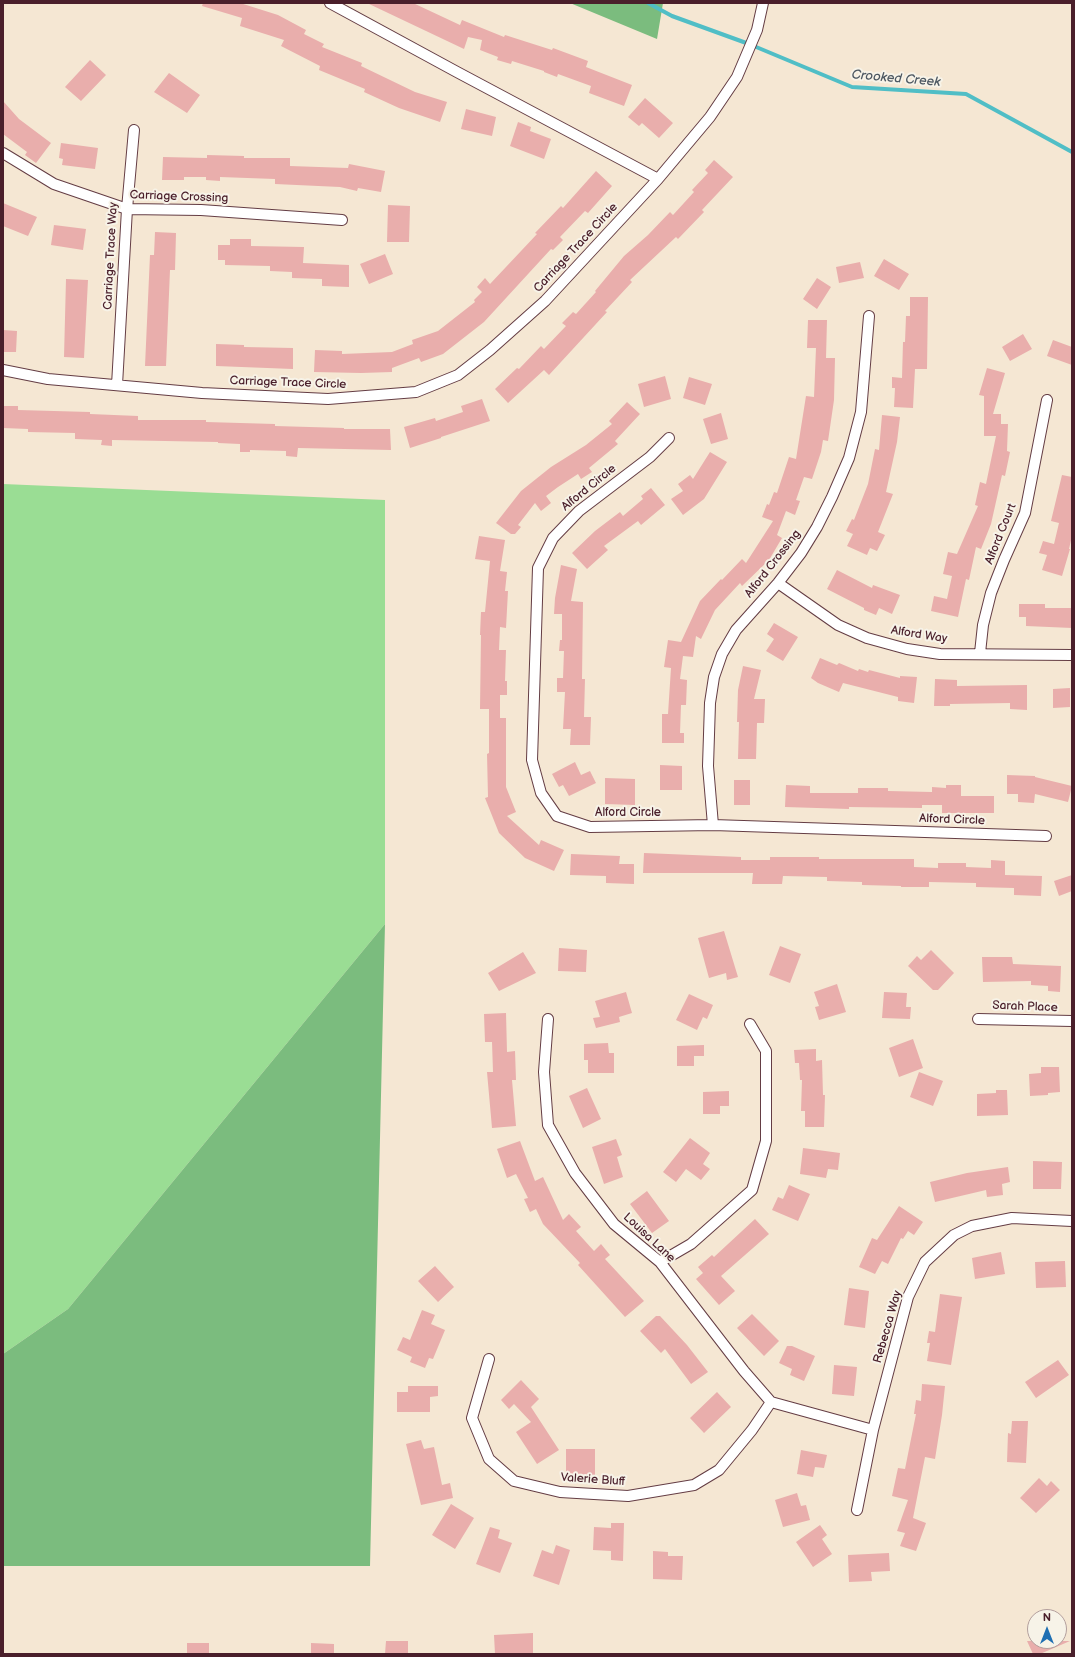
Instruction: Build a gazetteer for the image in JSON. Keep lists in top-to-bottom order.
{
  "streets": {
    "street": [
      "Carriage Crossing",
      "Carriage Trace Circle",
      "Carriage Trace Way",
      "Alford Circle",
      "Alford Court",
      "Alford Crossing",
      "Alford Way",
      "Sarah Place",
      "Louisa Lane",
      "Rebecca Way",
      "Valerie Bluff"
    ]
  },
  "crossings": [
    ["Carriage Crossing", "Carriage Trace Way"],
    ["Carriage Trace Circle", "Carriage Trace Way"],
    ["Alford Circle", "Alford Crossing"],
    ["Alford Court", "Alford Way"],
    ["Alford Crossing", "Alford Way"],
    ["Louisa Lane", "Valerie Bluff"]
  ],
  "water": ["Crooked Creek"],
  "north": "top"
}
